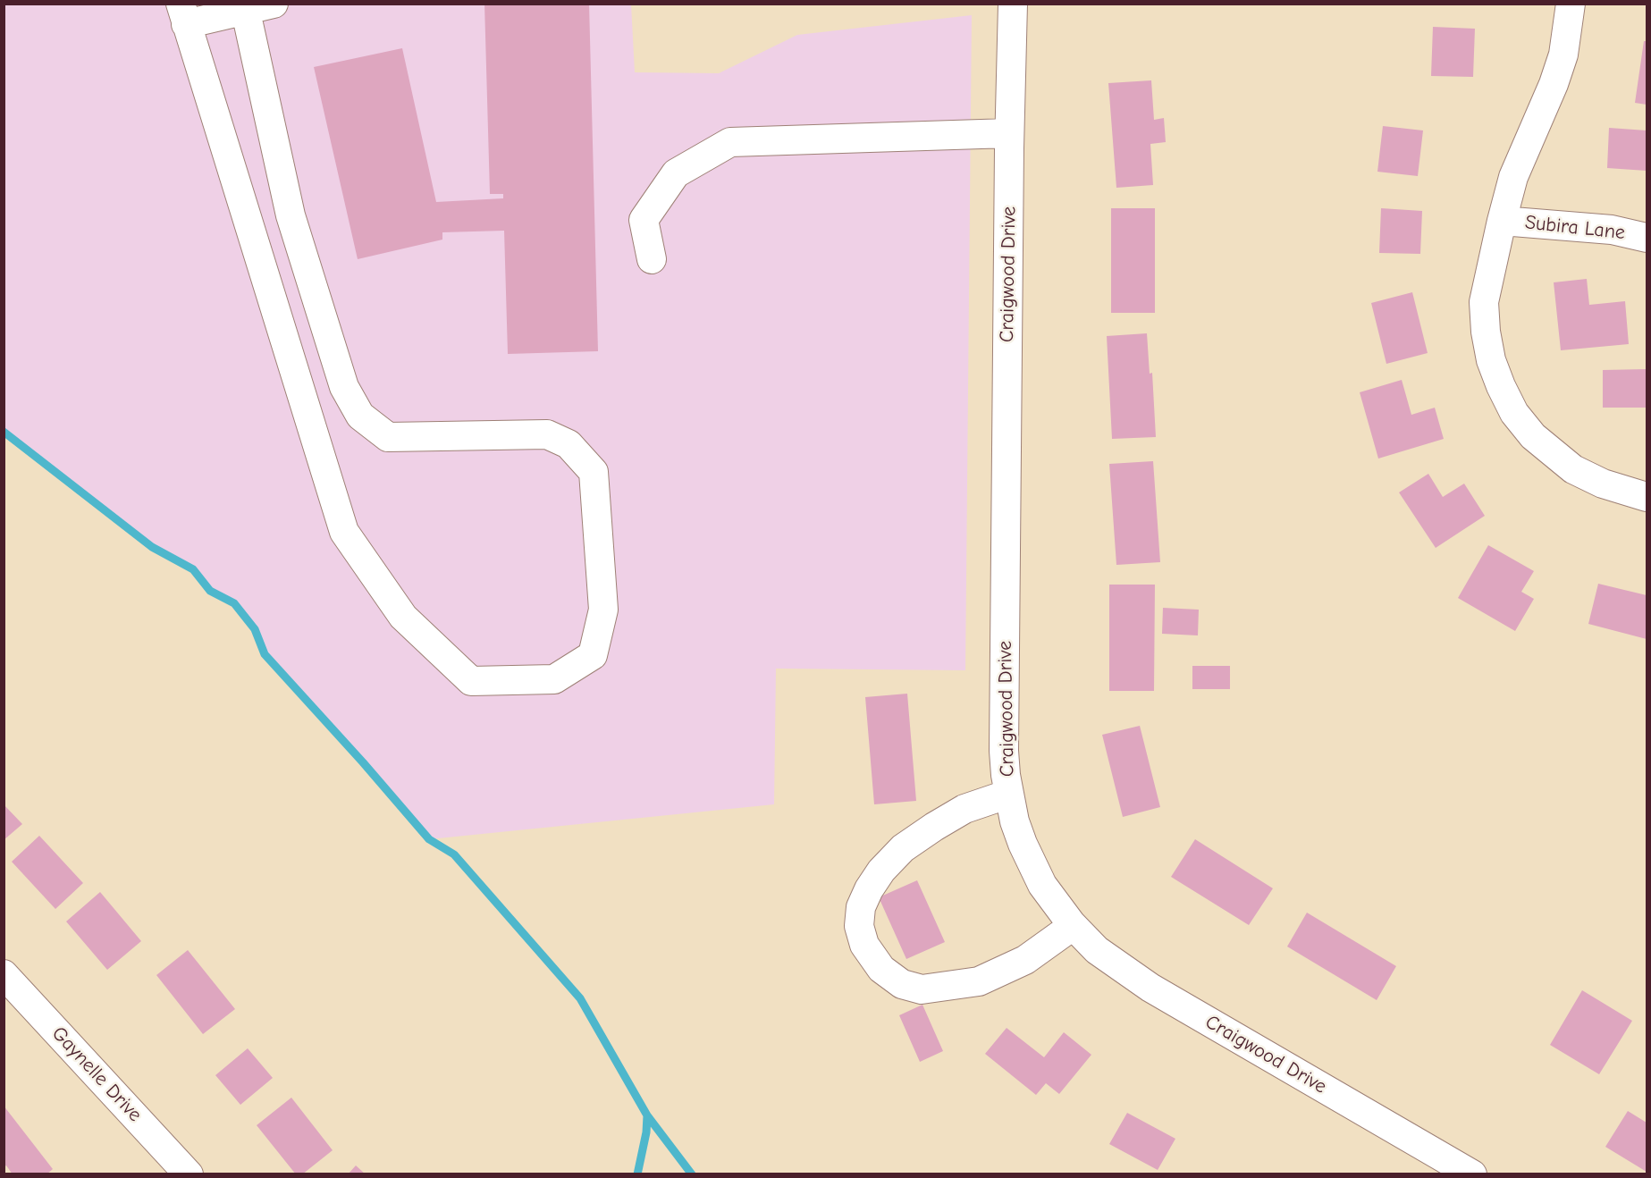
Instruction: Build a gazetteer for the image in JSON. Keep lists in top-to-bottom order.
{
  "streets": {
    "street": ["Subira Lane", "Craigwood Drive", "Gaynelle Drive"]
  }
}
